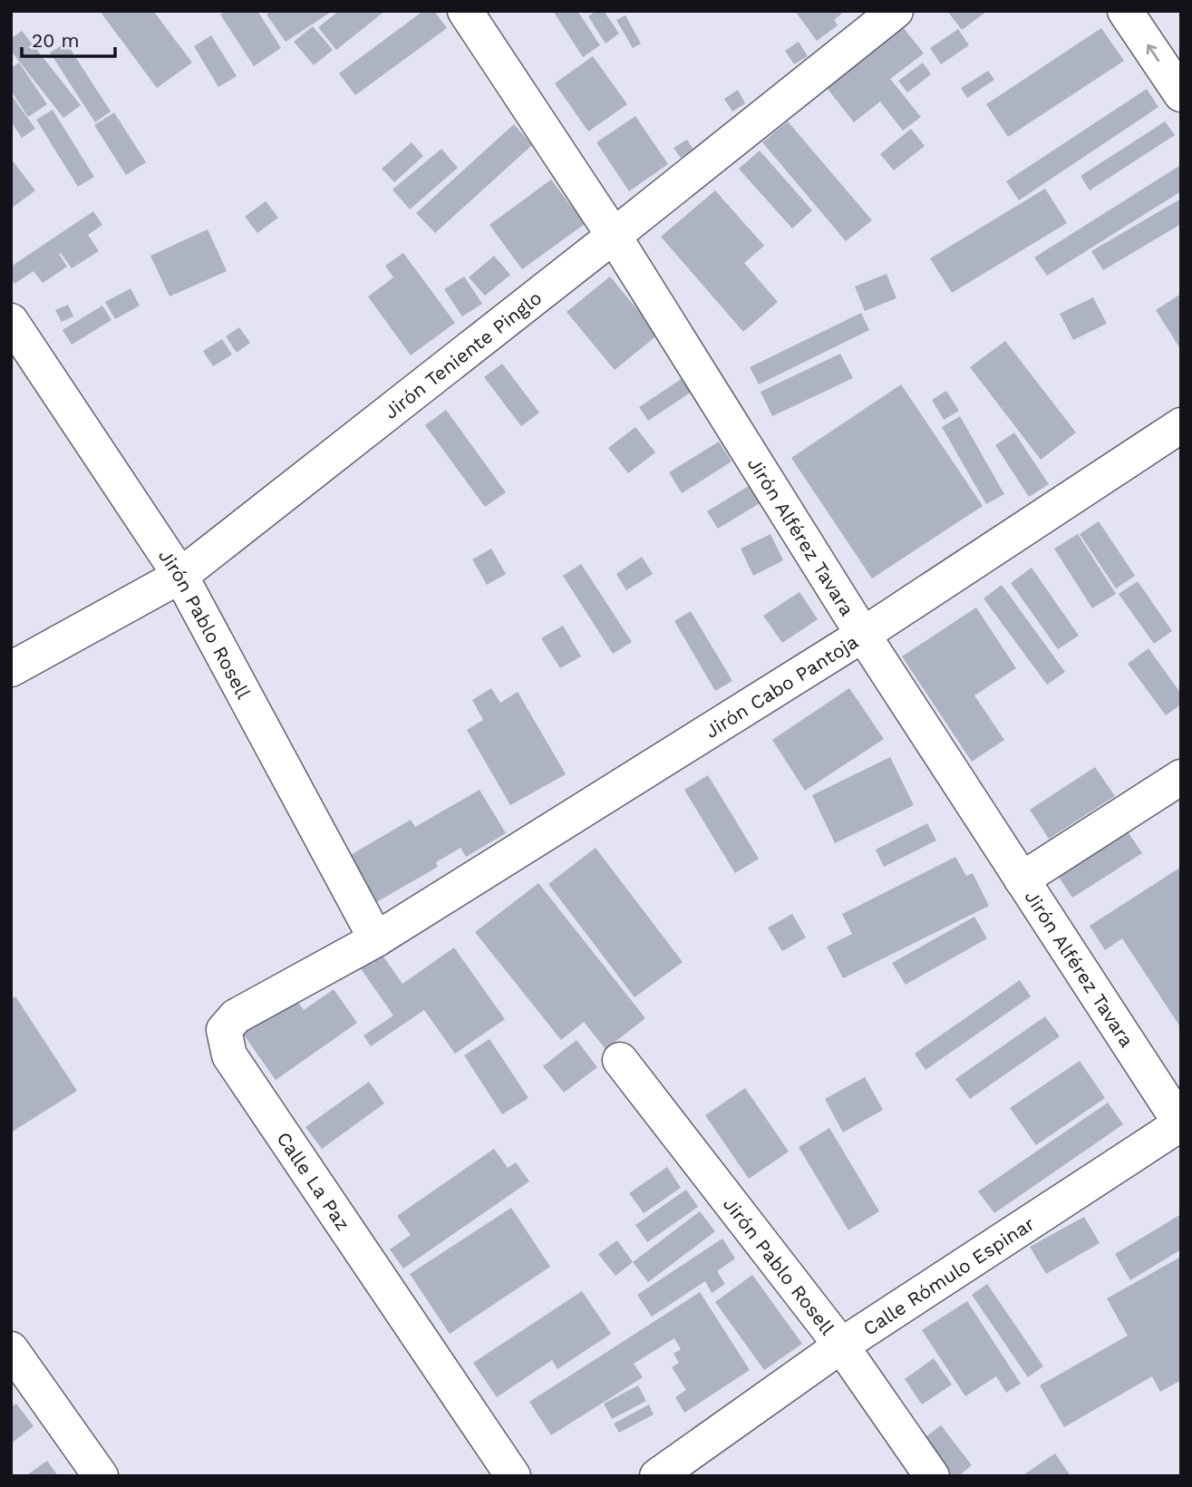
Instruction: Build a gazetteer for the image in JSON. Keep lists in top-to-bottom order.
{
  "streets": {
    "street": [
      "Jirón Teniente Pinglo",
      "Jirón Alférez Tavara",
      "Jirón Pablo Rosell",
      "Jirón Cabo Pantoja",
      "Calle La Paz",
      "Calle Rómulo Espinar"
    ]
  },
  "crossings": [
    ["Jirón Teniente Pinglo", "Jirón Alférez Tavara"],
    ["Jirón Teniente Pinglo", "Jirón Pablo Rosell"],
    ["Jirón Alférez Tavara", "Jirón Cabo Pantoja"],
    ["Jirón Alférez Tavara", "Calle Rómulo Espinar"],
    ["Jirón Pablo Rosell", "Jirón Cabo Pantoja"],
    ["Jirón Pablo Rosell", "Calle La Paz"],
    ["Jirón Pablo Rosell", "Calle Rómulo Espinar"],
    ["Jirón Cabo Pantoja", "Calle La Paz"]
  ],
  "scale_bar": "20 m"
}
